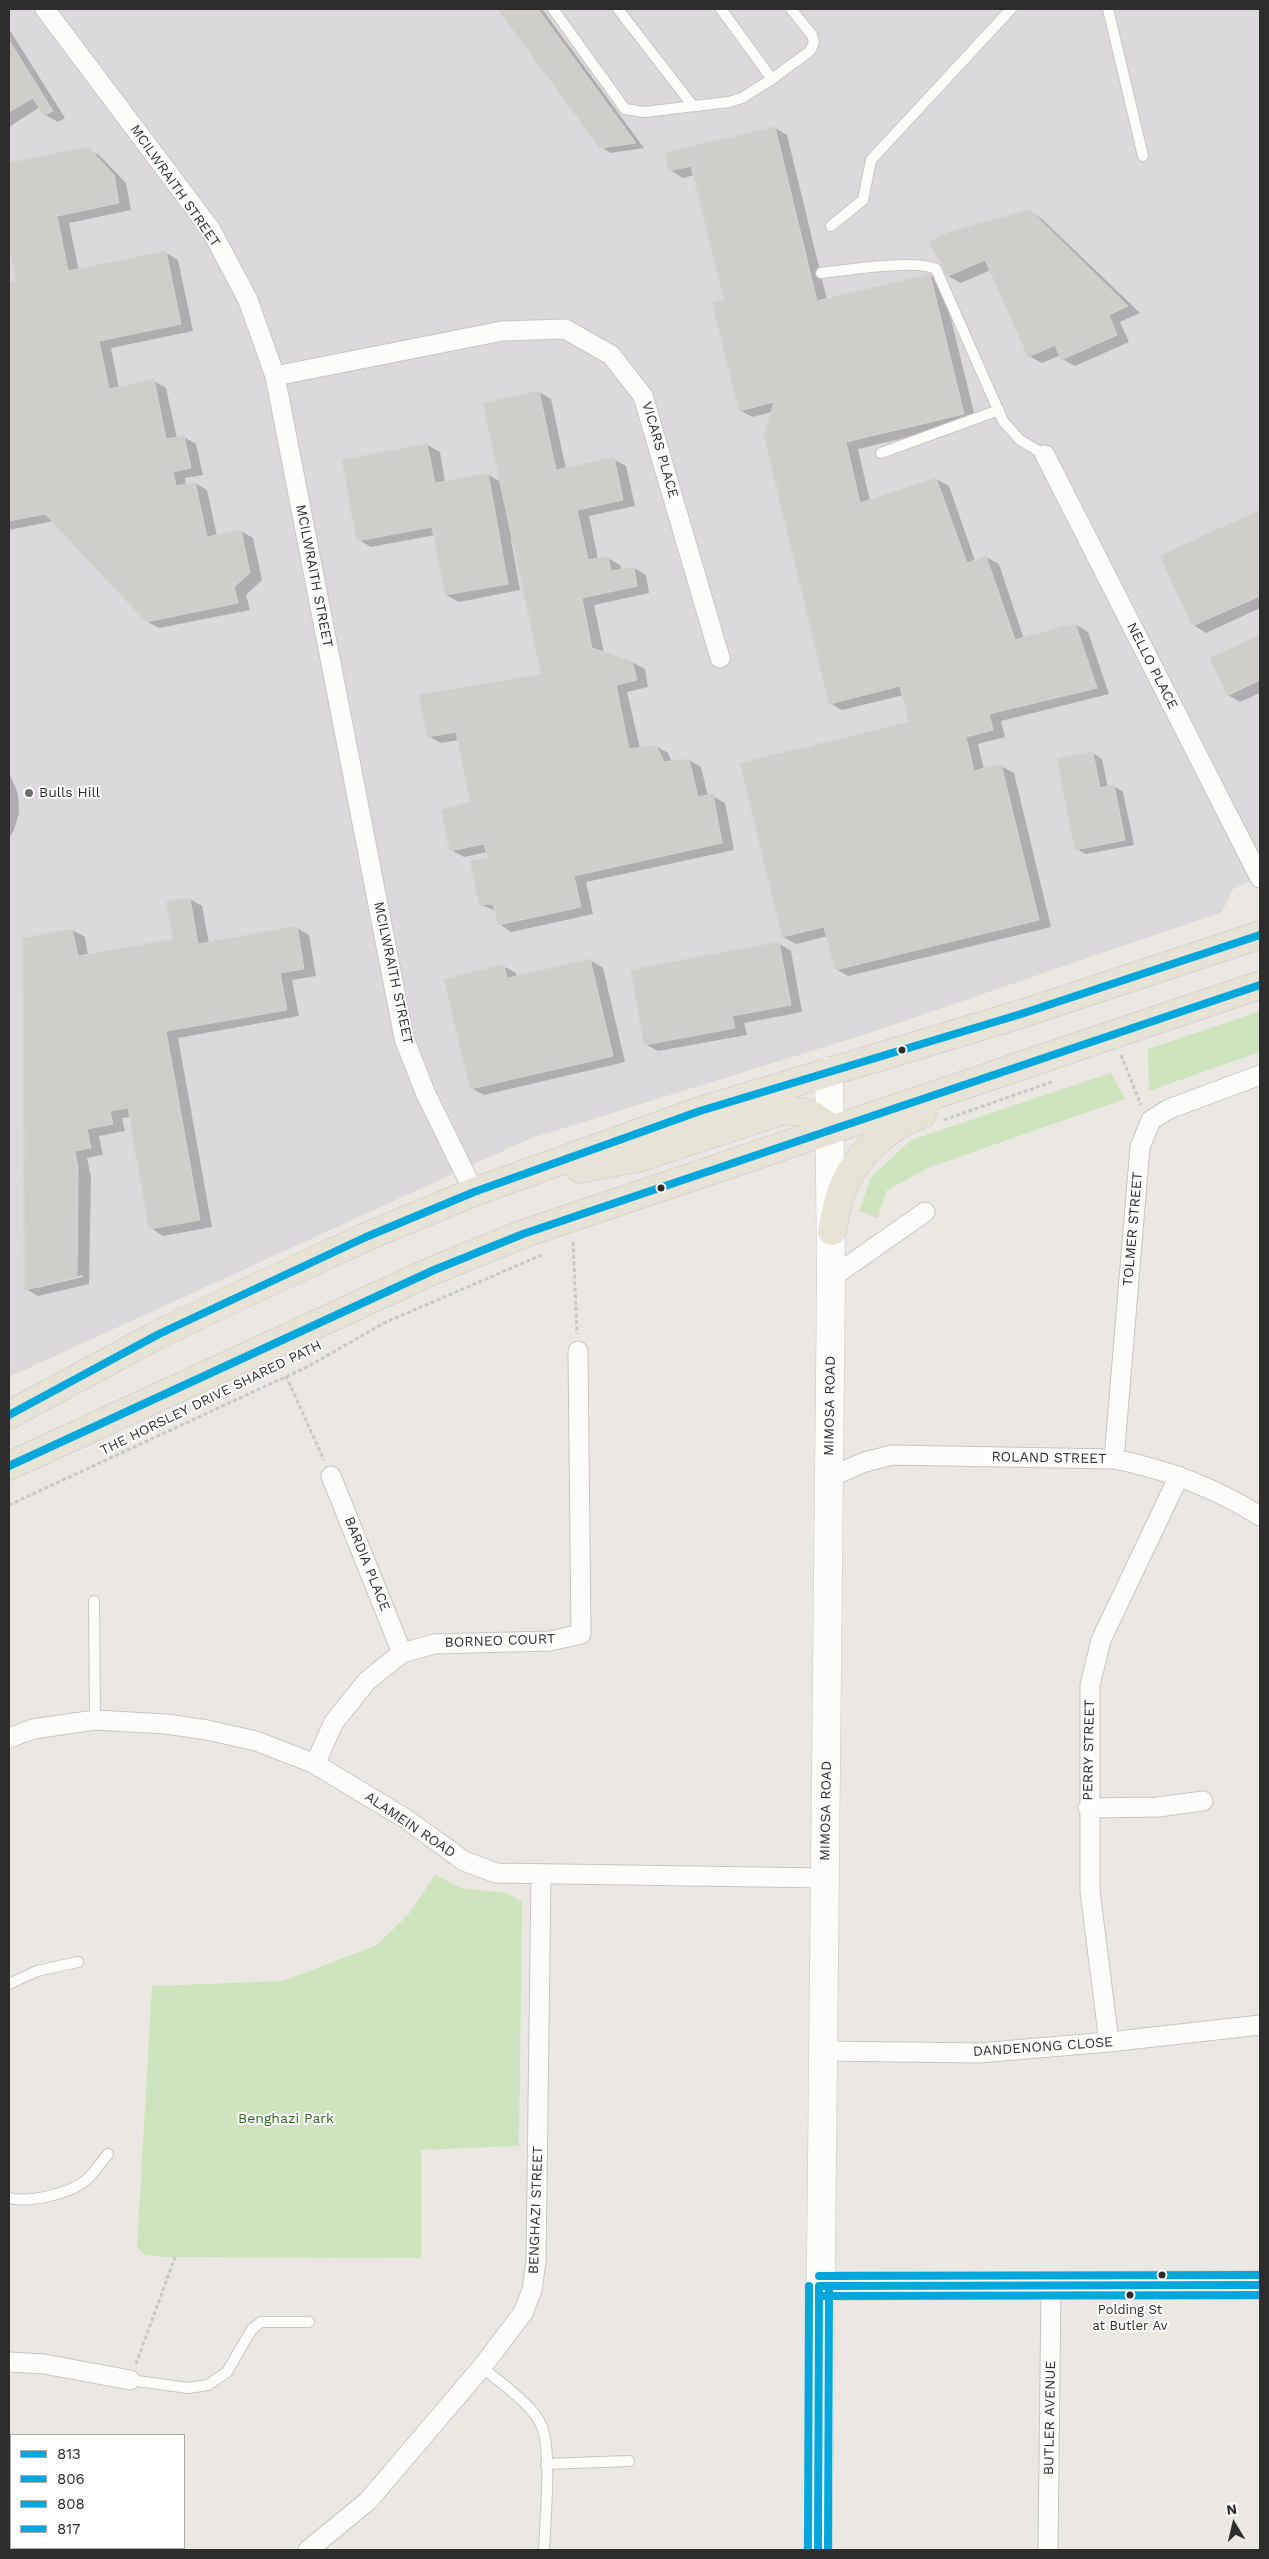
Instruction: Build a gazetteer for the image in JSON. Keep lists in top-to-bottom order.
{
  "streets": {
    "main road": ["MIMOSA ROAD"],
    "street": [
      "MCILWRAITH STREET",
      "VICARS PLACE",
      "NELLO PLACE",
      "TOLMER STREET",
      "ROLAND STREET",
      "BARDIA PLACE",
      "BORNEO COURT",
      "PERRY STREET",
      "ALAMEIN ROAD",
      "DANDENONG CLOSE",
      "BENGHAZI STREET",
      "BUTLER AVENUE"
    ],
    "path": ["THE HORSLEY DRIVE SHARED PATH"]
  },
  "crossings": [
    ["MCILWRAITH STREET", "VICARS PLACE"],
    ["TOLMER STREET", "ROLAND STREET"],
    ["MIMOSA ROAD", "ROLAND STREET"],
    ["MIMOSA ROAD", "ALAMEIN ROAD"],
    ["MIMOSA ROAD", "DANDENONG CLOSE"],
    ["ROLAND STREET", "PERRY STREET"],
    ["BARDIA PLACE", "BORNEO COURT"],
    ["BORNEO COURT", "ALAMEIN ROAD"],
    ["PERRY STREET", "DANDENONG CLOSE"],
    ["ALAMEIN ROAD", "BENGHAZI STREET"]
  ],
  "parks": ["Benghazi Park"],
  "places": ["Bulls Hill", "Polding St at Butler Av"],
  "lines": [
    "transit line 813",
    "transit line 817",
    "transit line 806",
    "transit line 808"
  ],
  "legend": [
    "813",
    "806",
    "808",
    "817"
  ],
  "north": "top"
}
